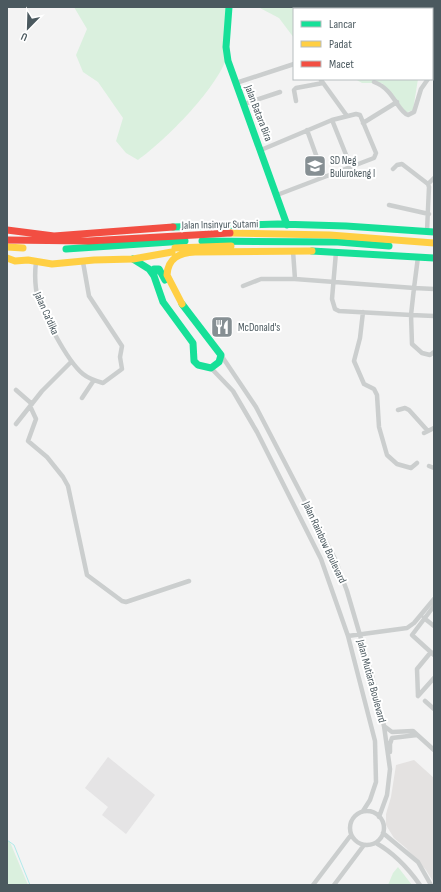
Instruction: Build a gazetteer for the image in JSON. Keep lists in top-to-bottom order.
{
  "streets": {
    "main road": ["Jalan Batara Bira", "Jalan Insinyur Sutami"],
    "street": ["Jalan Ca'dika", "Jalan Rainbow Boulevard", "Jalan Mutiara Boulevard"]
  },
  "crossings": [
    ["Jalan Rainbow Boulevard", "Jalan Mutiara Boulevard"]
  ],
  "places": {
    "school or university": ["SD Neg Bulurokeng I"],
    "restaurant": ["McDonald's"]
  },
  "legend": ["Lancar", "Padat", "Macet"],
  "north": "bottom left"
}
